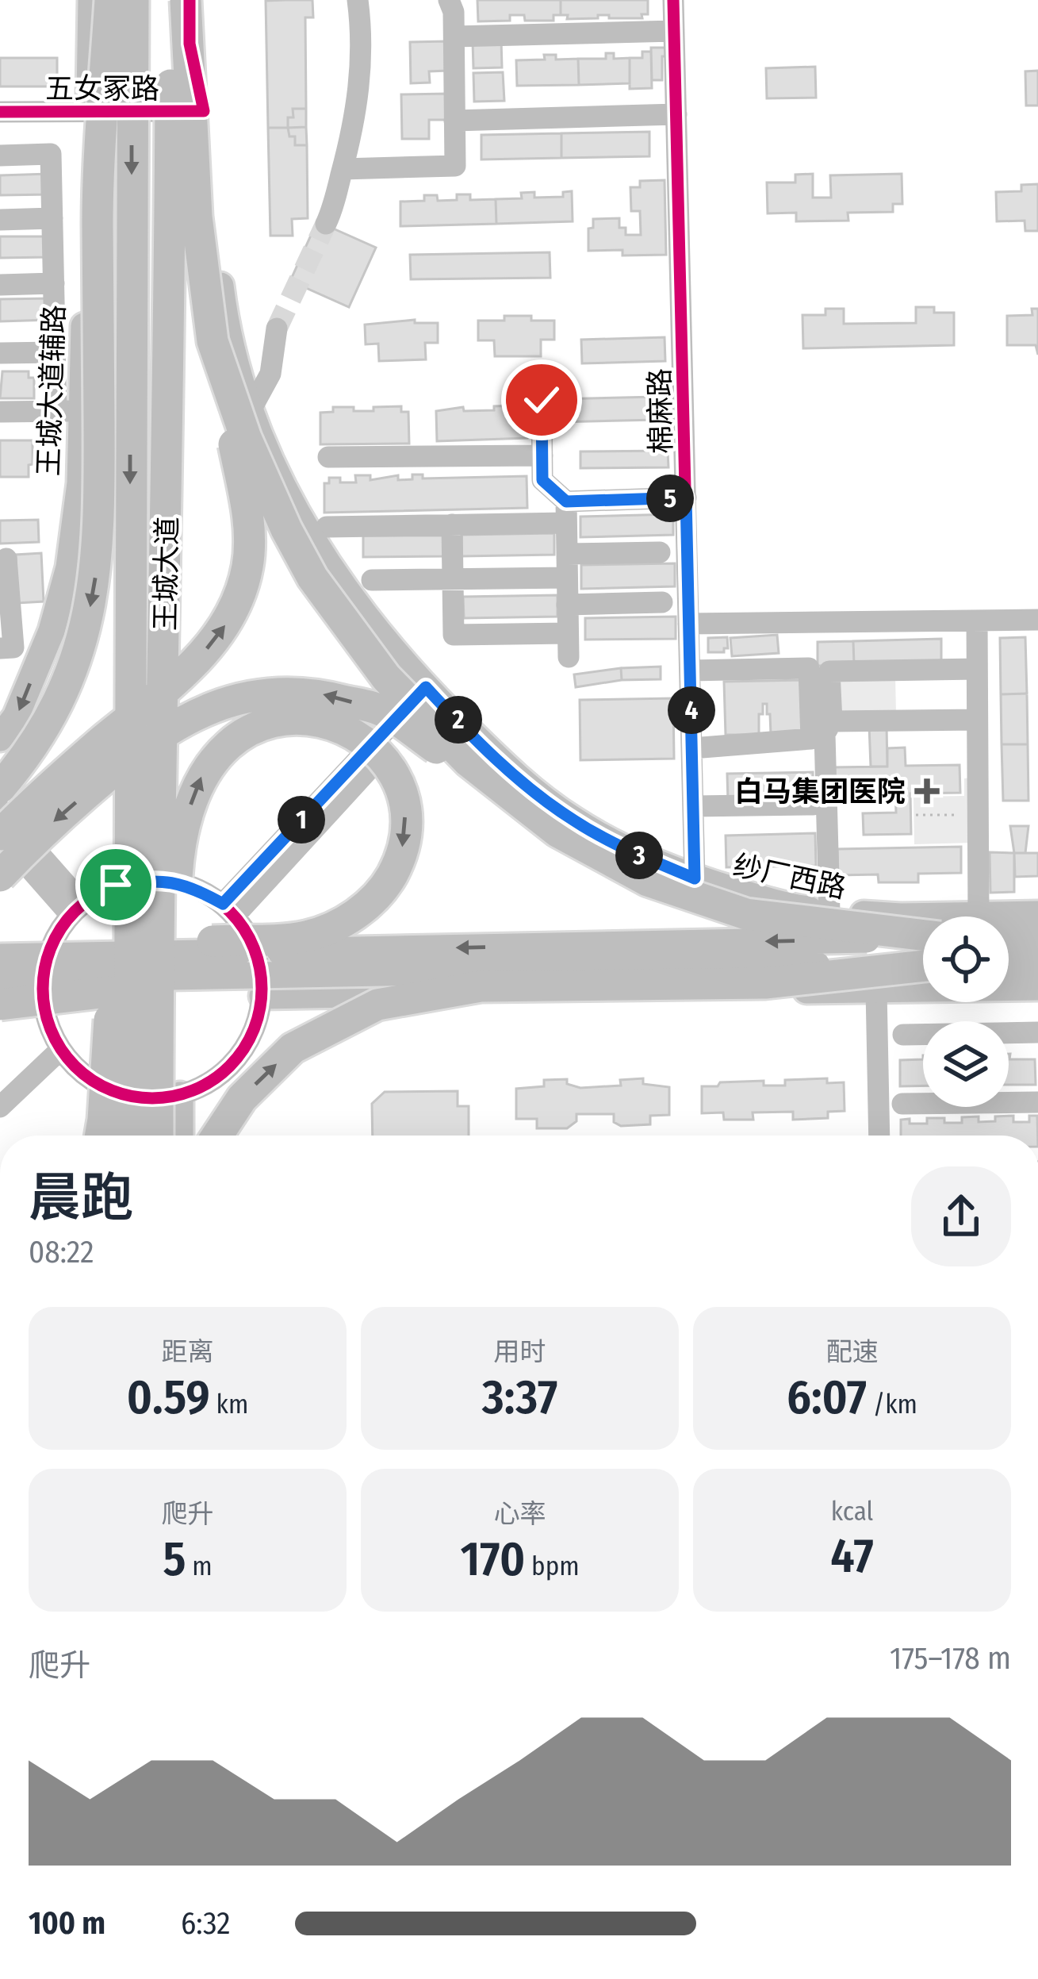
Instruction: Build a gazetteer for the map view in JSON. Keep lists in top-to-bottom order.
{
  "streets": {
    "highway": ["王城大道"],
    "main road": ["王城大道辅路", "纱厂西路"],
    "street": ["五女冢路", "棉麻路"]
  },
  "crossings": [
    ["五女冢路", "王城大道辅路"],
    ["棉麻路", "纱厂西路"]
  ],
  "one_way": ["王城大道辅路"],
  "places": {
    "health": ["白马集团医院"]
  },
  "page": {
    "pins": [
      "5",
      "4",
      "2",
      "1",
      "3"
    ],
    "heading": ["晨跑", "08:22"],
    "stats": [
      ["距离", "0.59 km"],
      ["用时", "3:37"],
      ["配速", "6:07 /km"],
      ["爬升", "5 m"],
      ["心率", "170 bpm"],
      ["kcal", "47"]
    ],
    "chart": ["爬升", "175–178 m"],
    "list": [
      {
        "name": "100 m",
        "note": "6:32"
      }
    ]
  }
}
